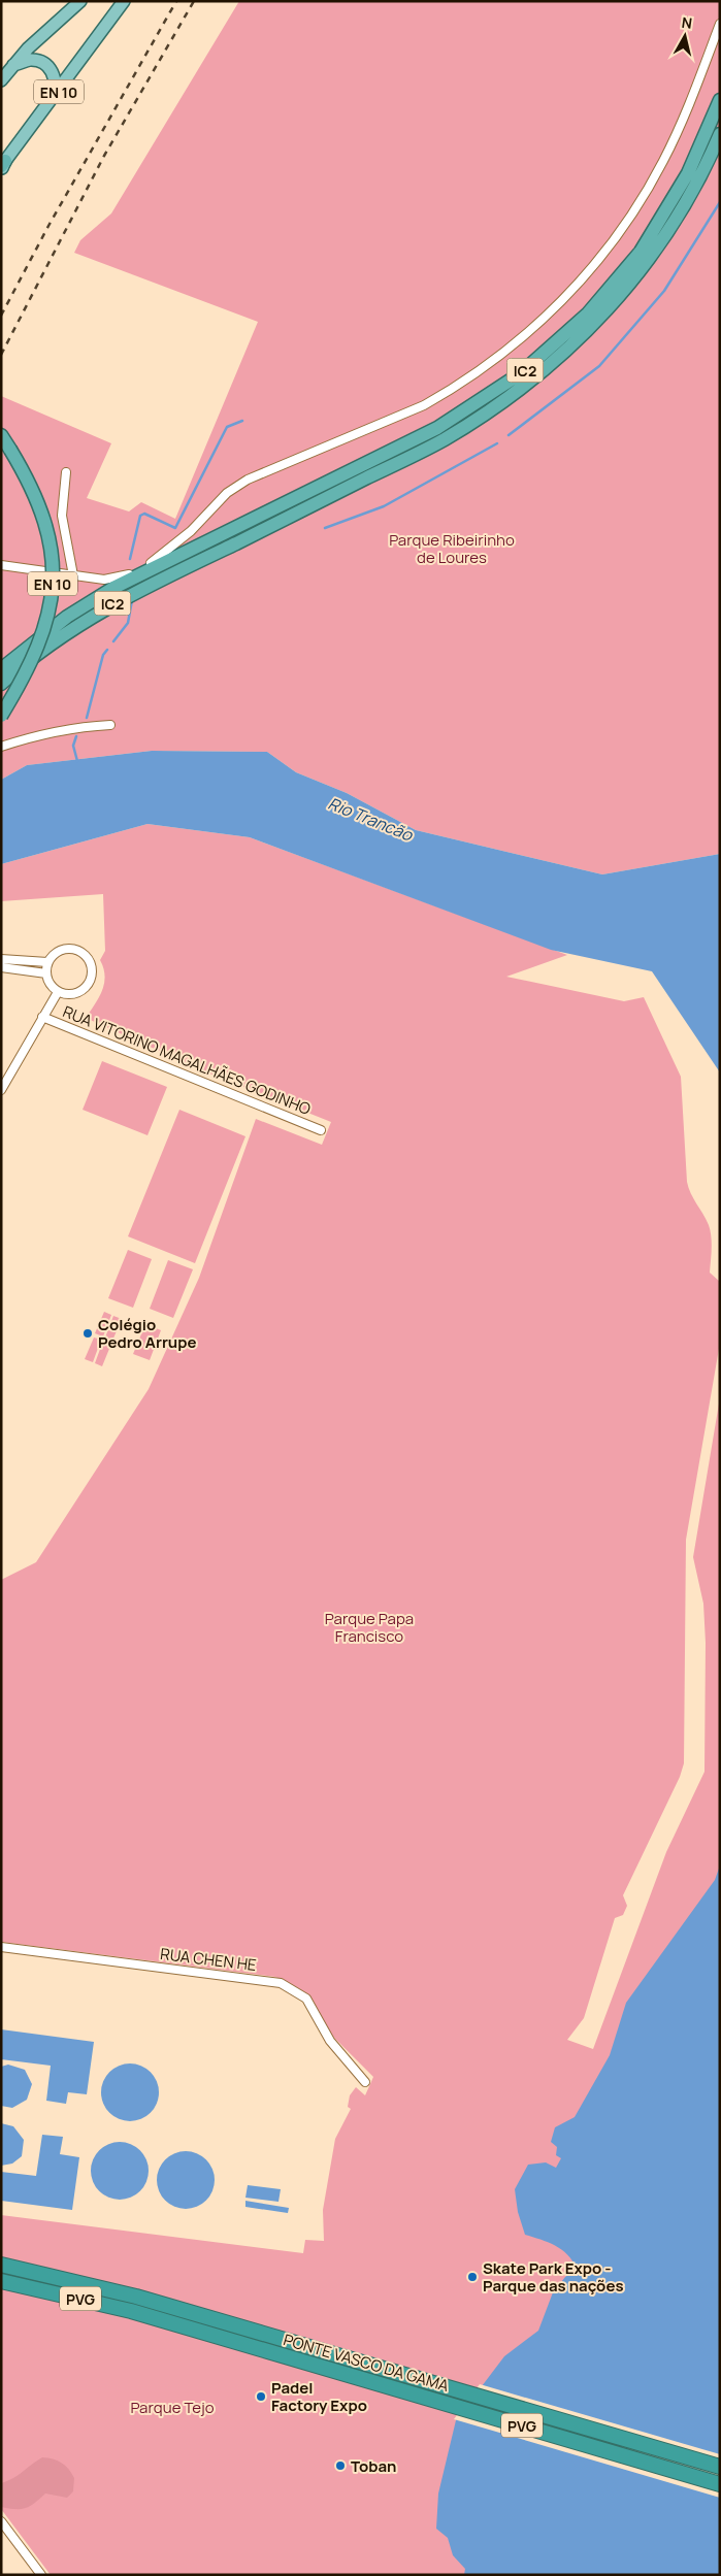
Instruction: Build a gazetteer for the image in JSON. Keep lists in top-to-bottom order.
{
  "streets": {
    "highway": [
      "EN 10",
      "IC2",
      "PVG",
      "PONTE VASCO DA GAMA"
    ],
    "street": ["RUA VITORINO MAGALHÃES GODINHO", "RUA CHEN HE"]
  },
  "water": ["Rio Trancão"],
  "parks": ["Parque Ribeirinho de Loures", "Parque Papa Francisco", "Parque Tejo"],
  "places": [
    "Colégio Pedro Arrupe",
    "Skate Park Expo - Parque das nações",
    "Padel Factory Expo",
    "Toban"
  ],
  "north": "top"
}
